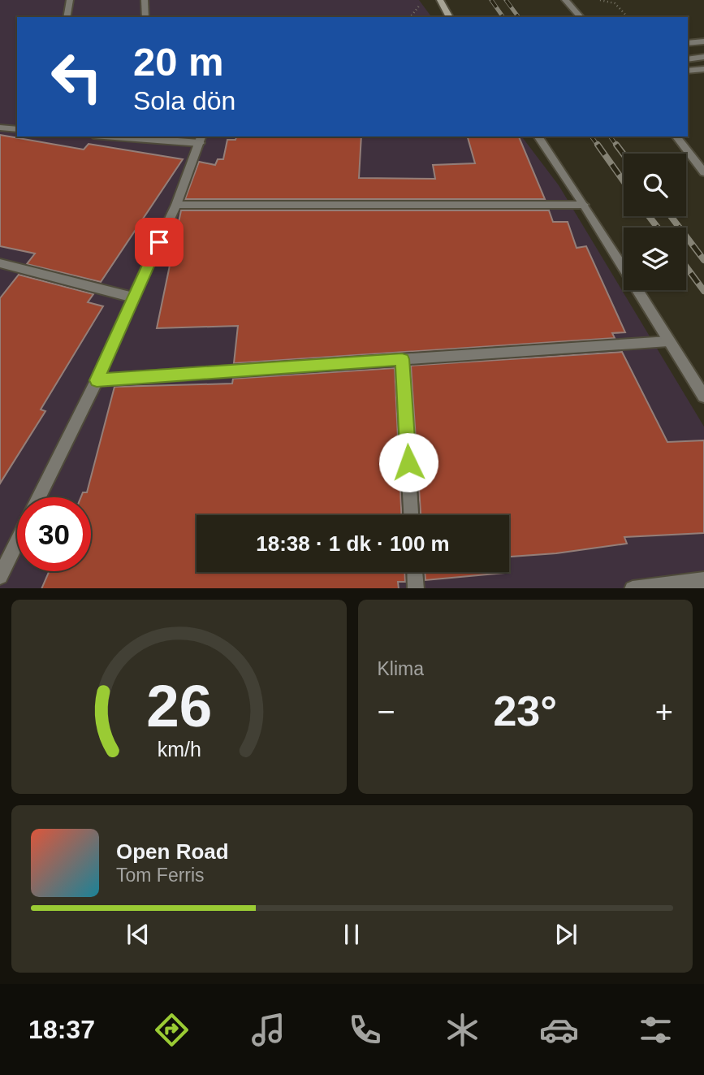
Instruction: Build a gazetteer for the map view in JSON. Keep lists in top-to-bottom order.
{
  "page": {
    "turn": ["20 m", "Sola dön"],
    "limit": "30",
    "trip": "18:38 · 1 dk · 100 m",
    "tile": "Klima",
    "heat": ["−", "23°", "+"],
    "song": ["Open Road", "Tom Ferris"],
    "tabs": "18:37",
    "gauge": ["26", "km/h"]
  }
}
